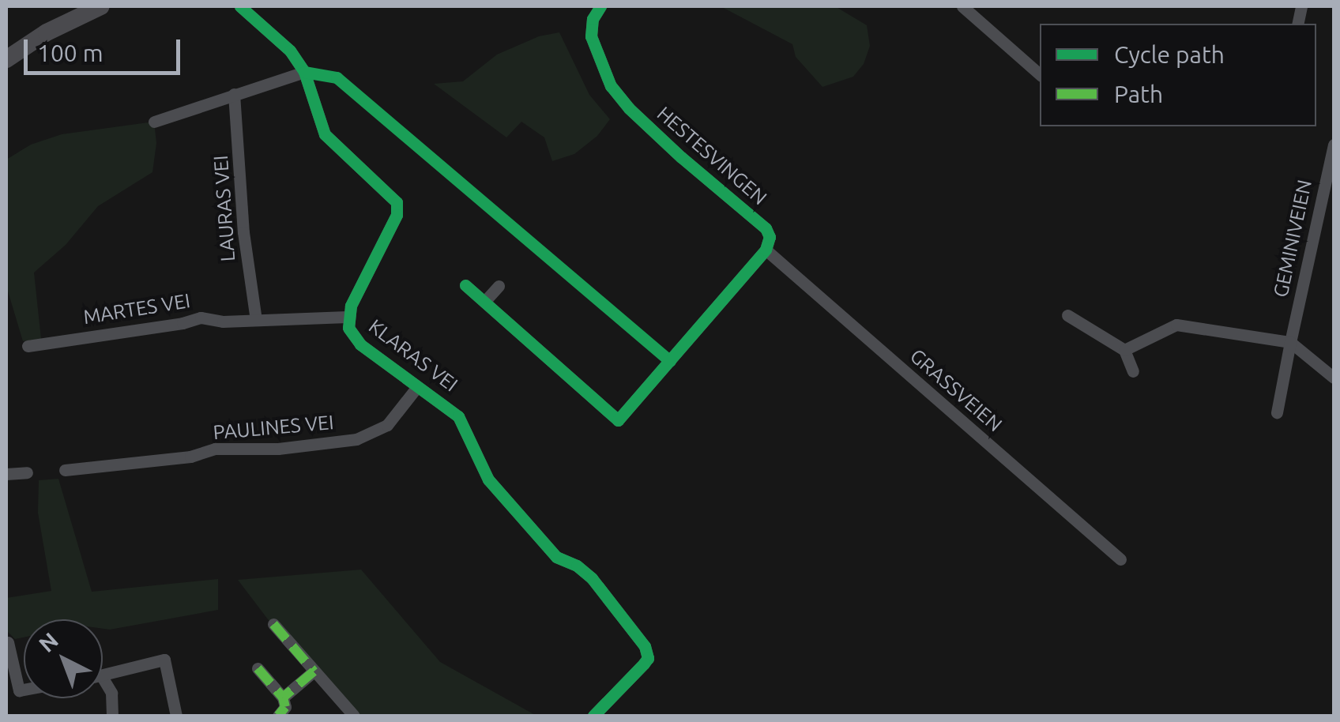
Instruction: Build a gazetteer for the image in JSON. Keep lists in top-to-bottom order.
{
  "streets": {
    "street": [
      "HESTESVINGEN",
      "LAURAS VEI",
      "GEMINIVEIEN",
      "MARTES VEI",
      "KLARAS VEI",
      "GRASSVEIEN",
      "PAULINES VEI"
    ]
  },
  "crossings": [
    ["HESTESVINGEN", "GRASSVEIEN"],
    ["LAURAS VEI", "MARTES VEI"],
    ["MARTES VEI", "KLARAS VEI"],
    ["KLARAS VEI", "PAULINES VEI"]
  ],
  "legend": ["Cycle path", "Path"],
  "scale_bar": "100 m",
  "north": "top left"
}
